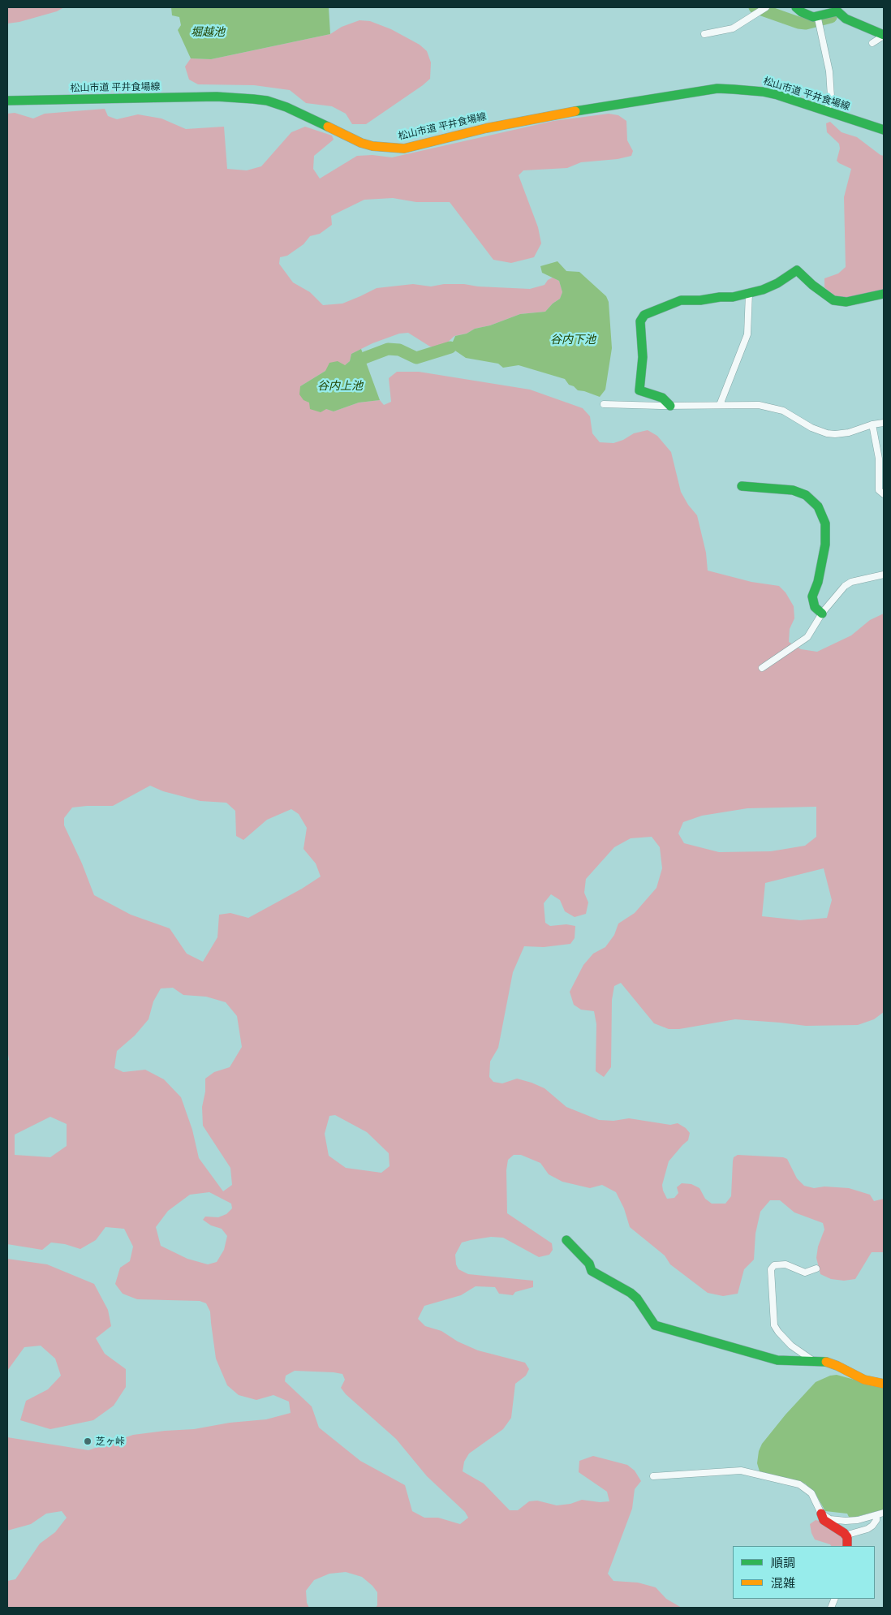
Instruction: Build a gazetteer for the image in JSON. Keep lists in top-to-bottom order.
{
  "streets": {
    "street": ["松山市道 平井食場線"]
  },
  "water": ["堀越池", "谷内下池", "谷内上池"],
  "places": ["芝ヶ峠"],
  "legend": ["順調", "混雑"]
}
